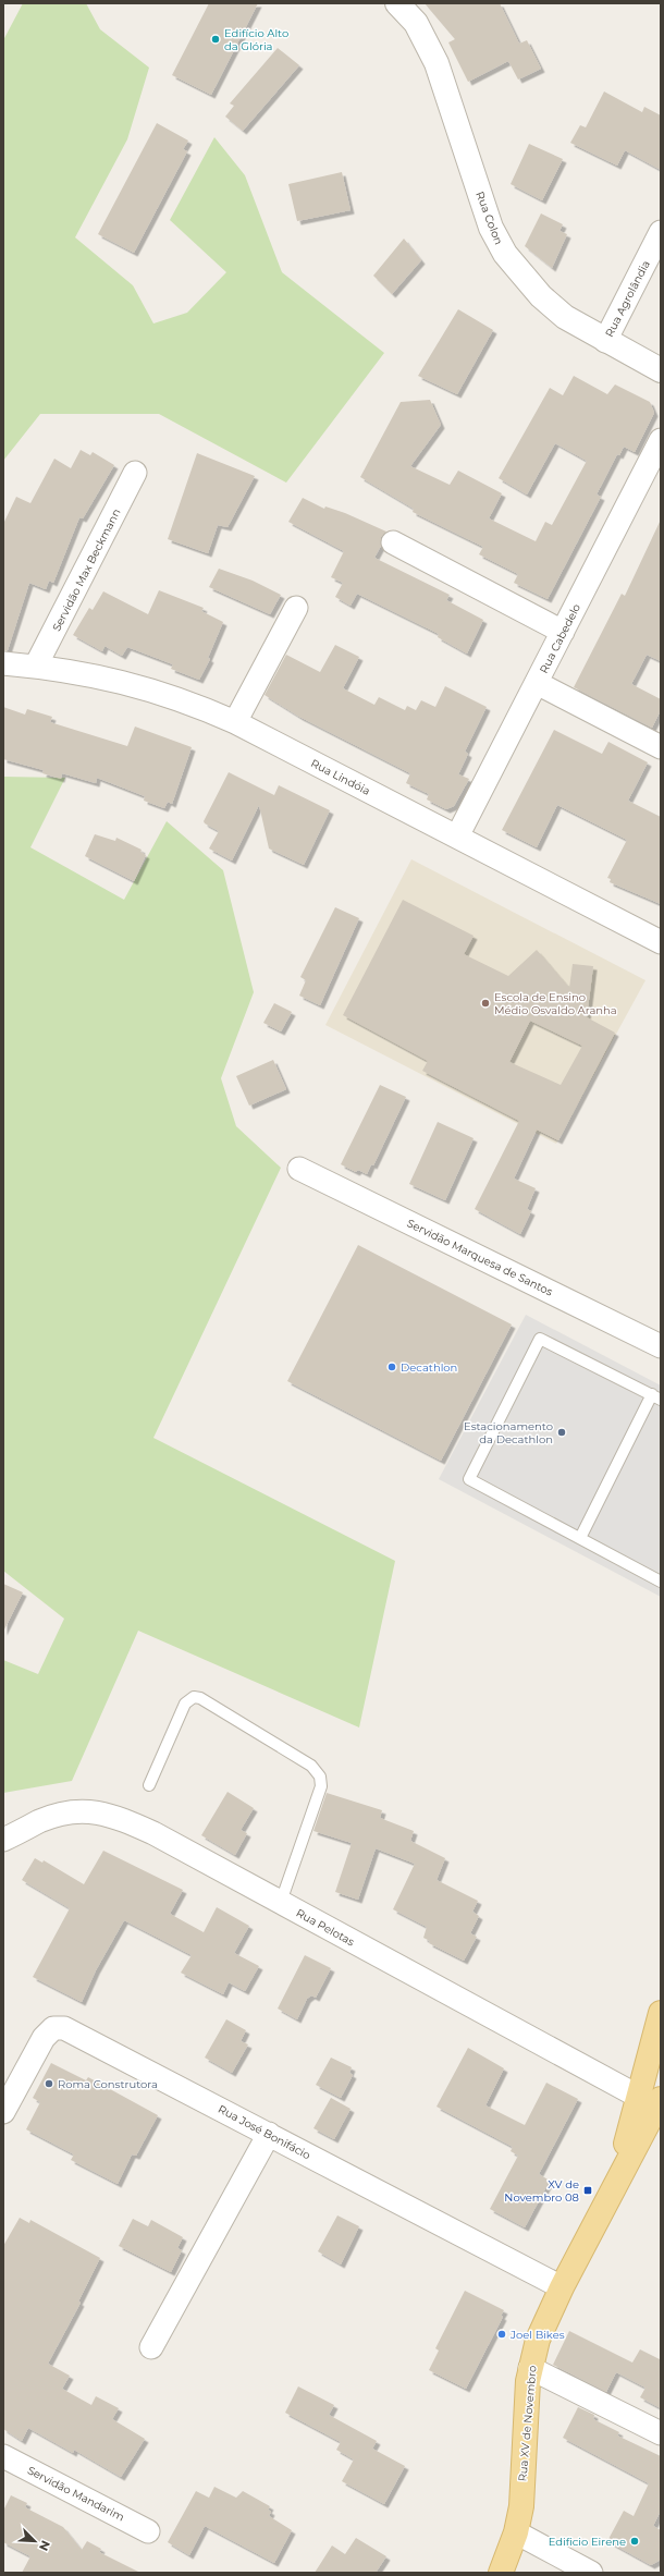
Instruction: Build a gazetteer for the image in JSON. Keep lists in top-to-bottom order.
{
  "streets": {
    "main road": ["Rua XV de Novembro"],
    "street": [
      "Rua Colon",
      "Rua Agrolândia",
      "Servidão Max Beckmann",
      "Rua Cabedelo",
      "Rua Lindóia",
      "Servidão Marquesa de Santos",
      "Rua Pelotas",
      "Rua José Bonifácio",
      "Servidão Mandarim"
    ]
  },
  "crossings": [
    ["Rua Colon", "Rua Agrolândia"],
    ["Servidão Max Beckmann", "Rua Lindóia"],
    ["Rua Cabedelo", "Rua Lindóia"],
    ["Rua Pelotas", "Rua XV de Novembro"],
    ["Rua José Bonifácio", "Rua XV de Novembro"]
  ],
  "places": {
    "other": [
      "Edifício Alto da Glória",
      "Escola de Ensino Médio Osvaldo Aranha",
      "Decathlon",
      "Estacionamento da Decathlon",
      "Roma Construtora",
      "Joel Bikes",
      "Edificio Eirene"
    ],
    "transit": ["XV de Novembro 08"]
  },
  "north": "bottom right"
}
